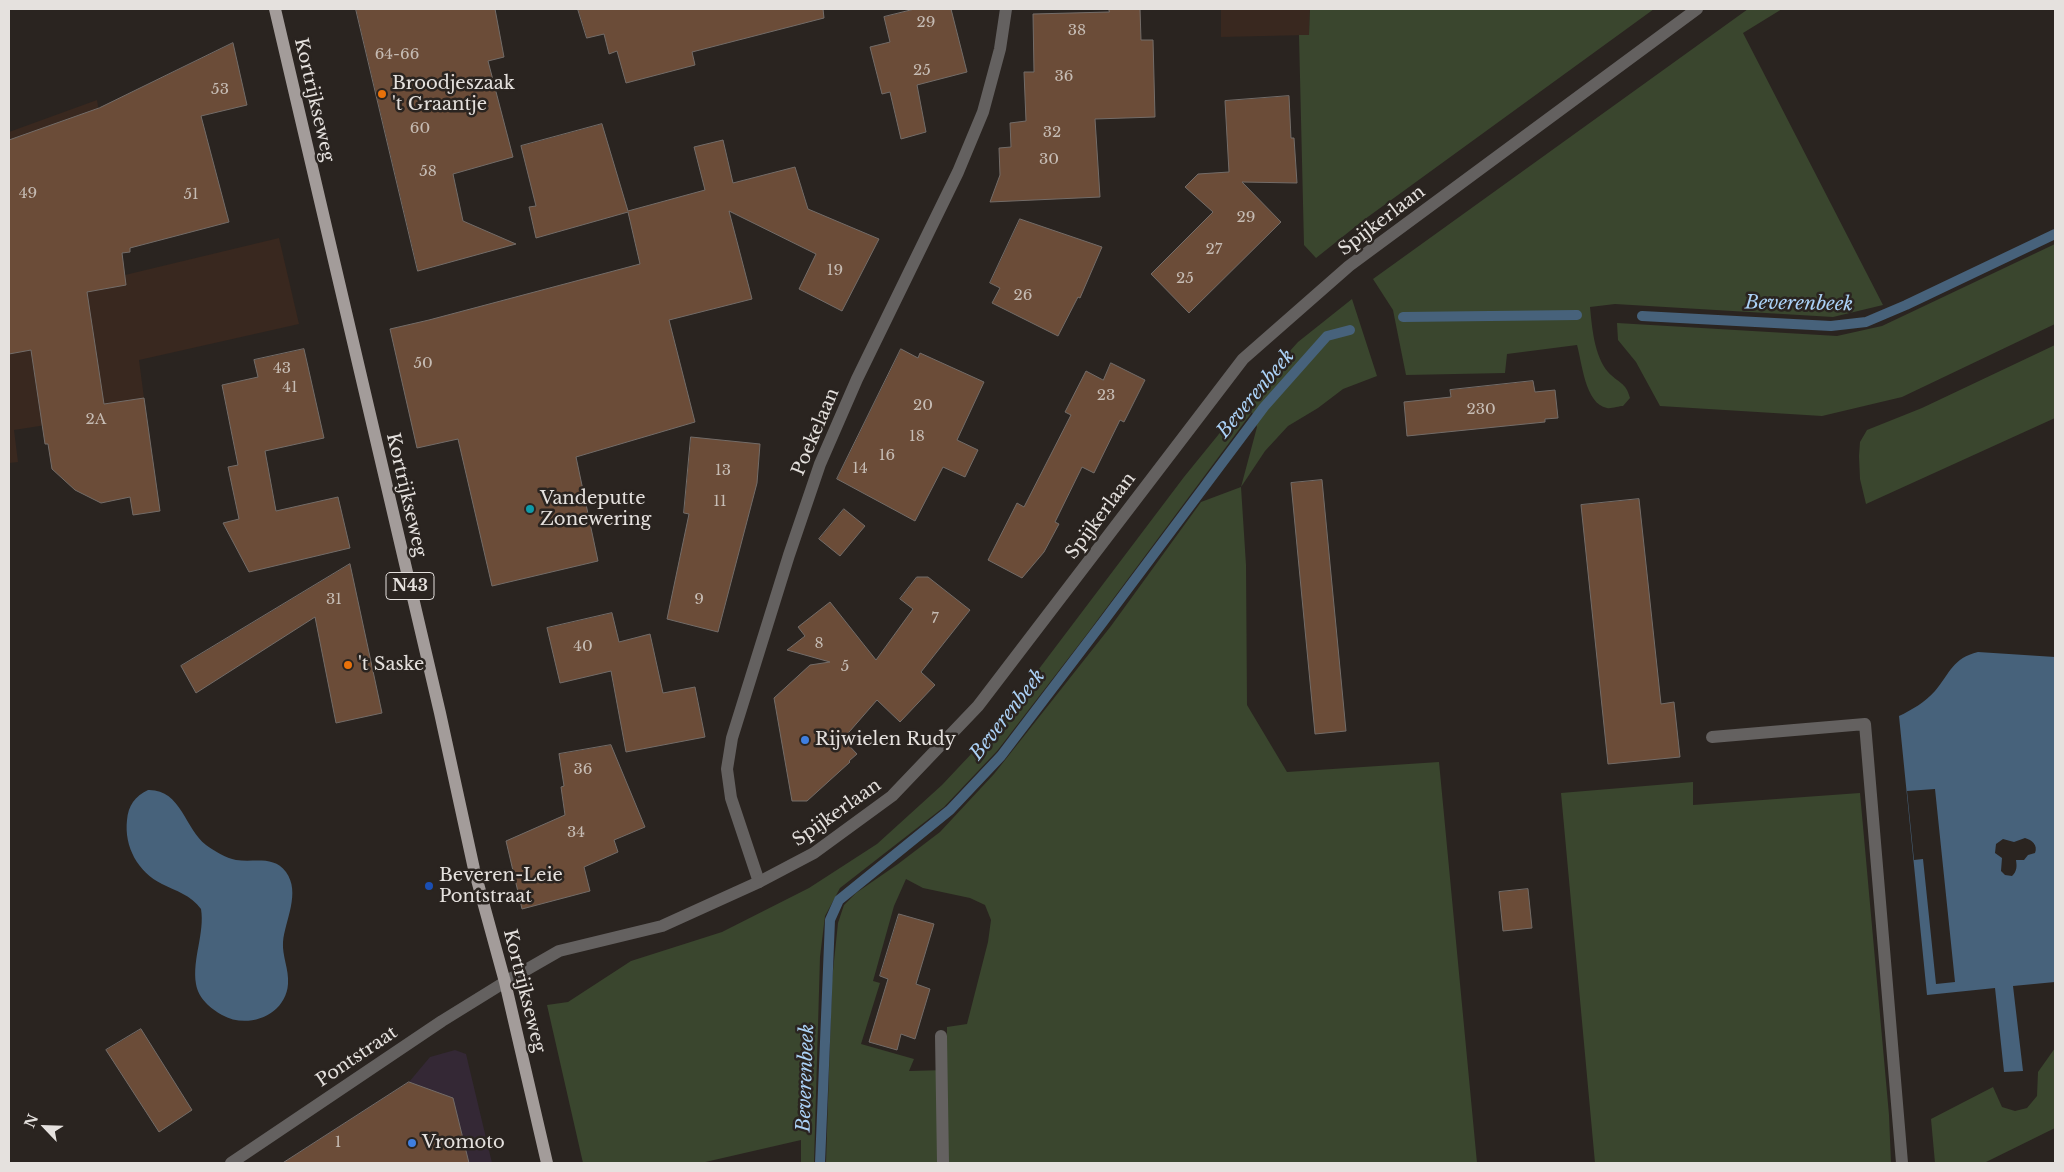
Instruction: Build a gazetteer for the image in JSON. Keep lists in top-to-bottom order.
{
  "streets": {
    "main road": ["Kortrijkseweg", "N43"],
    "street": ["Spijkerlaan", "Poekelaan", "Pontstraat"]
  },
  "crossings": [
    ["Kortrijkseweg", "Spijkerlaan"],
    ["Kortrijkseweg", "Pontstraat"],
    ["Spijkerlaan", "Poekelaan"],
    ["Spijkerlaan", "Pontstraat"]
  ],
  "water": ["Beverenbeek"],
  "places": [
    "Broodjeszaak 't Graantje",
    "Vandeputte Zonewering",
    "'t Saske",
    "Rijwielen Rudy",
    "Beveren-Leie Pontstraat",
    "Vromoto"
  ],
  "house_numbers": [
    "29",
    "38",
    "64-66",
    "25",
    "36",
    "53",
    "60",
    "32",
    "30",
    "58",
    "49",
    "51",
    "29",
    "27",
    "19",
    "25",
    "26",
    "50",
    "43",
    "41",
    "23",
    "20",
    "230",
    "2A",
    "18",
    "16",
    "14",
    "13",
    "11",
    "31",
    "9",
    "7",
    "8",
    "40",
    "5",
    "36",
    "34",
    "1"
  ],
  "north": "top left"
}
